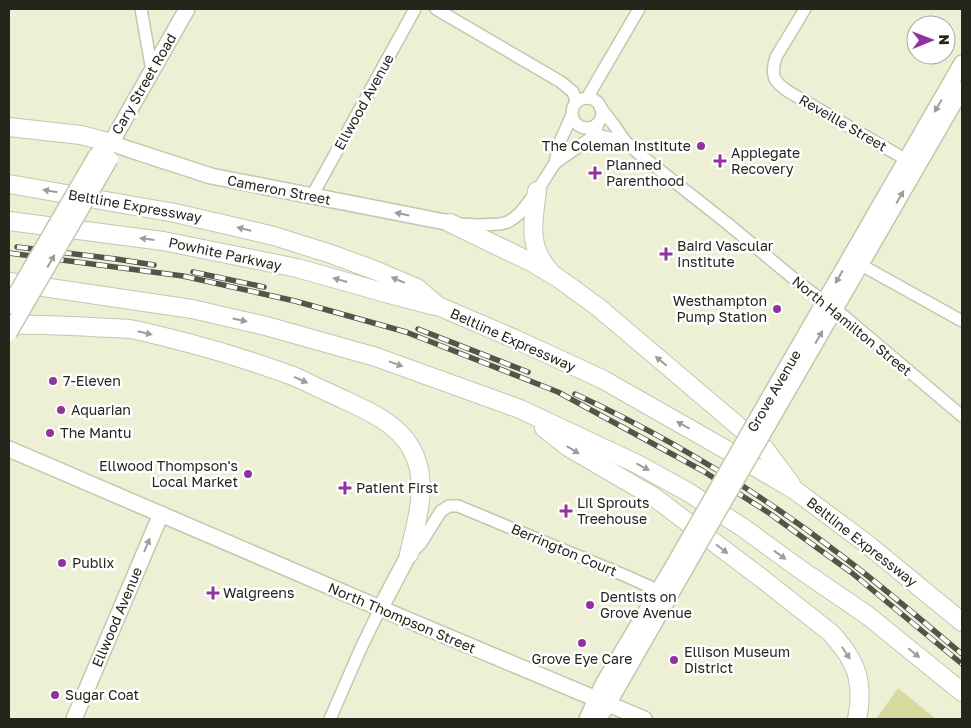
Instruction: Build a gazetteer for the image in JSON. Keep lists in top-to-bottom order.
{
  "streets": {
    "highway": ["Beltline Expressway", "Powhite Parkway"],
    "main road": [
      "Cary Street Road",
      "Ellwood Avenue",
      "Cameron Street",
      "Grove Avenue",
      "North Thompson Street"
    ],
    "street": ["Reveille Street", "North Hamilton Street", "Berrington Court"]
  },
  "crossings": [
    ["Cary Street Road", "Cameron Street"],
    ["Ellwood Avenue", "Cameron Street"],
    ["Ellwood Avenue", "North Thompson Street"],
    ["Reveille Street", "Grove Avenue"],
    ["Beltline Expressway", "Powhite Parkway"],
    ["North Hamilton Street", "Grove Avenue"],
    ["Grove Avenue", "Berrington Court"],
    ["Grove Avenue", "North Thompson Street"]
  ],
  "one_way": ["Ellwood Avenue", "Cameron Street"],
  "places": {
    "other": [
      "The Coleman Institute",
      "Westhampton Pump Station",
      "7-Eleven",
      "Aquarian",
      "The Mantu",
      "Ellwood Thompson's Local Market",
      "Publix",
      "Dentists on Grove Avenue",
      "Grove Eye Care",
      "Ellison Museum District",
      "Sugar Coat"
    ],
    "health": [
      "Applegate Recovery",
      "Planned Parenthood",
      "Baird Vascular Institute",
      "Patient First",
      "Lil Sprouts Treehouse",
      "Walgreens"
    ]
  },
  "north": "right"
}
